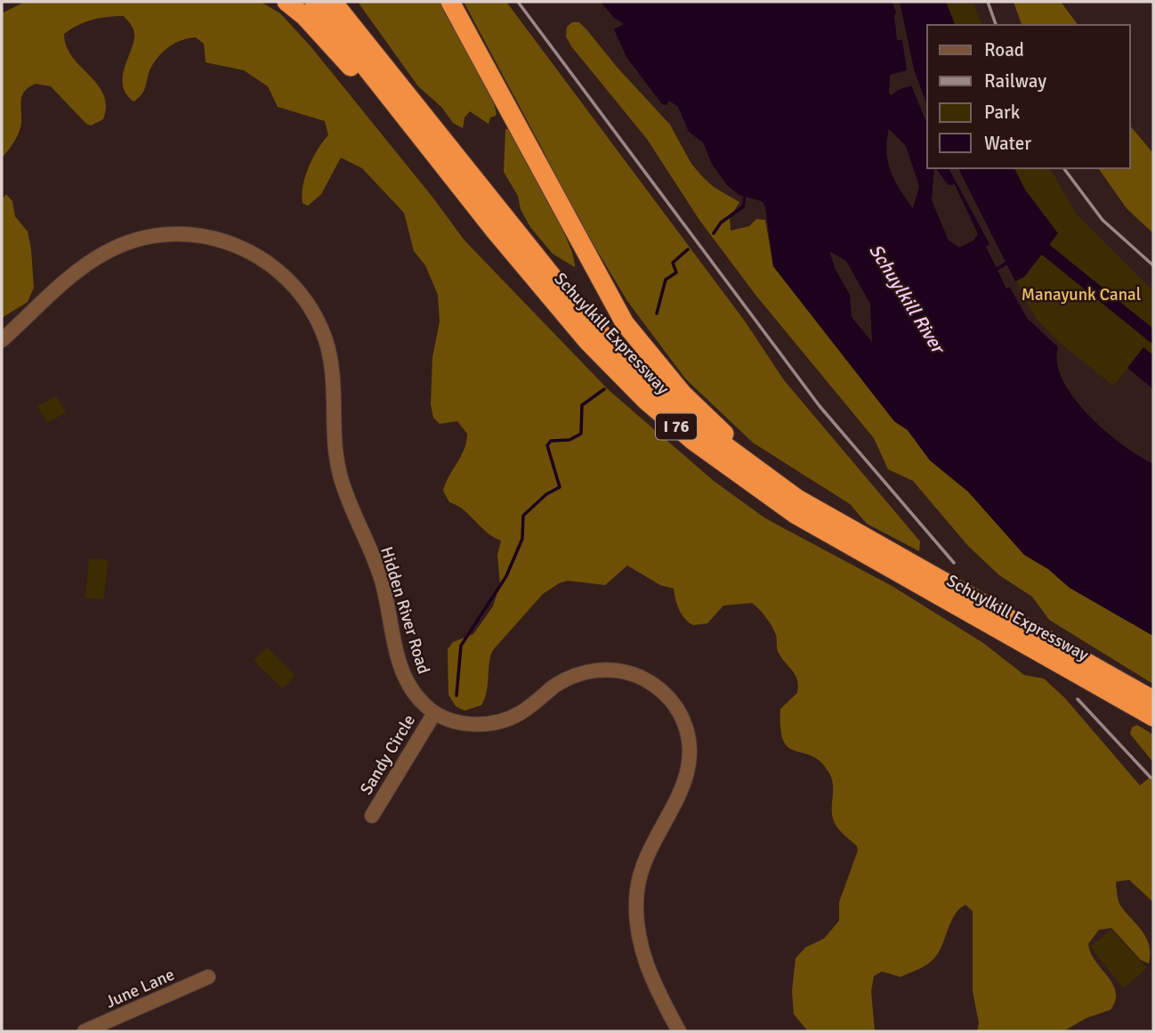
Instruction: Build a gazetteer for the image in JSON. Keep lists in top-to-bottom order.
{
  "streets": {
    "highway": ["Schuylkill Expressway", "I 76"],
    "street": ["Hidden River Road", "Sandy Circle", "June Lane"]
  },
  "crossings": [
    ["Hidden River Road", "Sandy Circle"]
  ],
  "water": ["Schuylkill River"],
  "parks": ["Manayunk Canal"],
  "legend": [
    "Road",
    "Railway",
    "Park",
    "Water"
  ]
}
